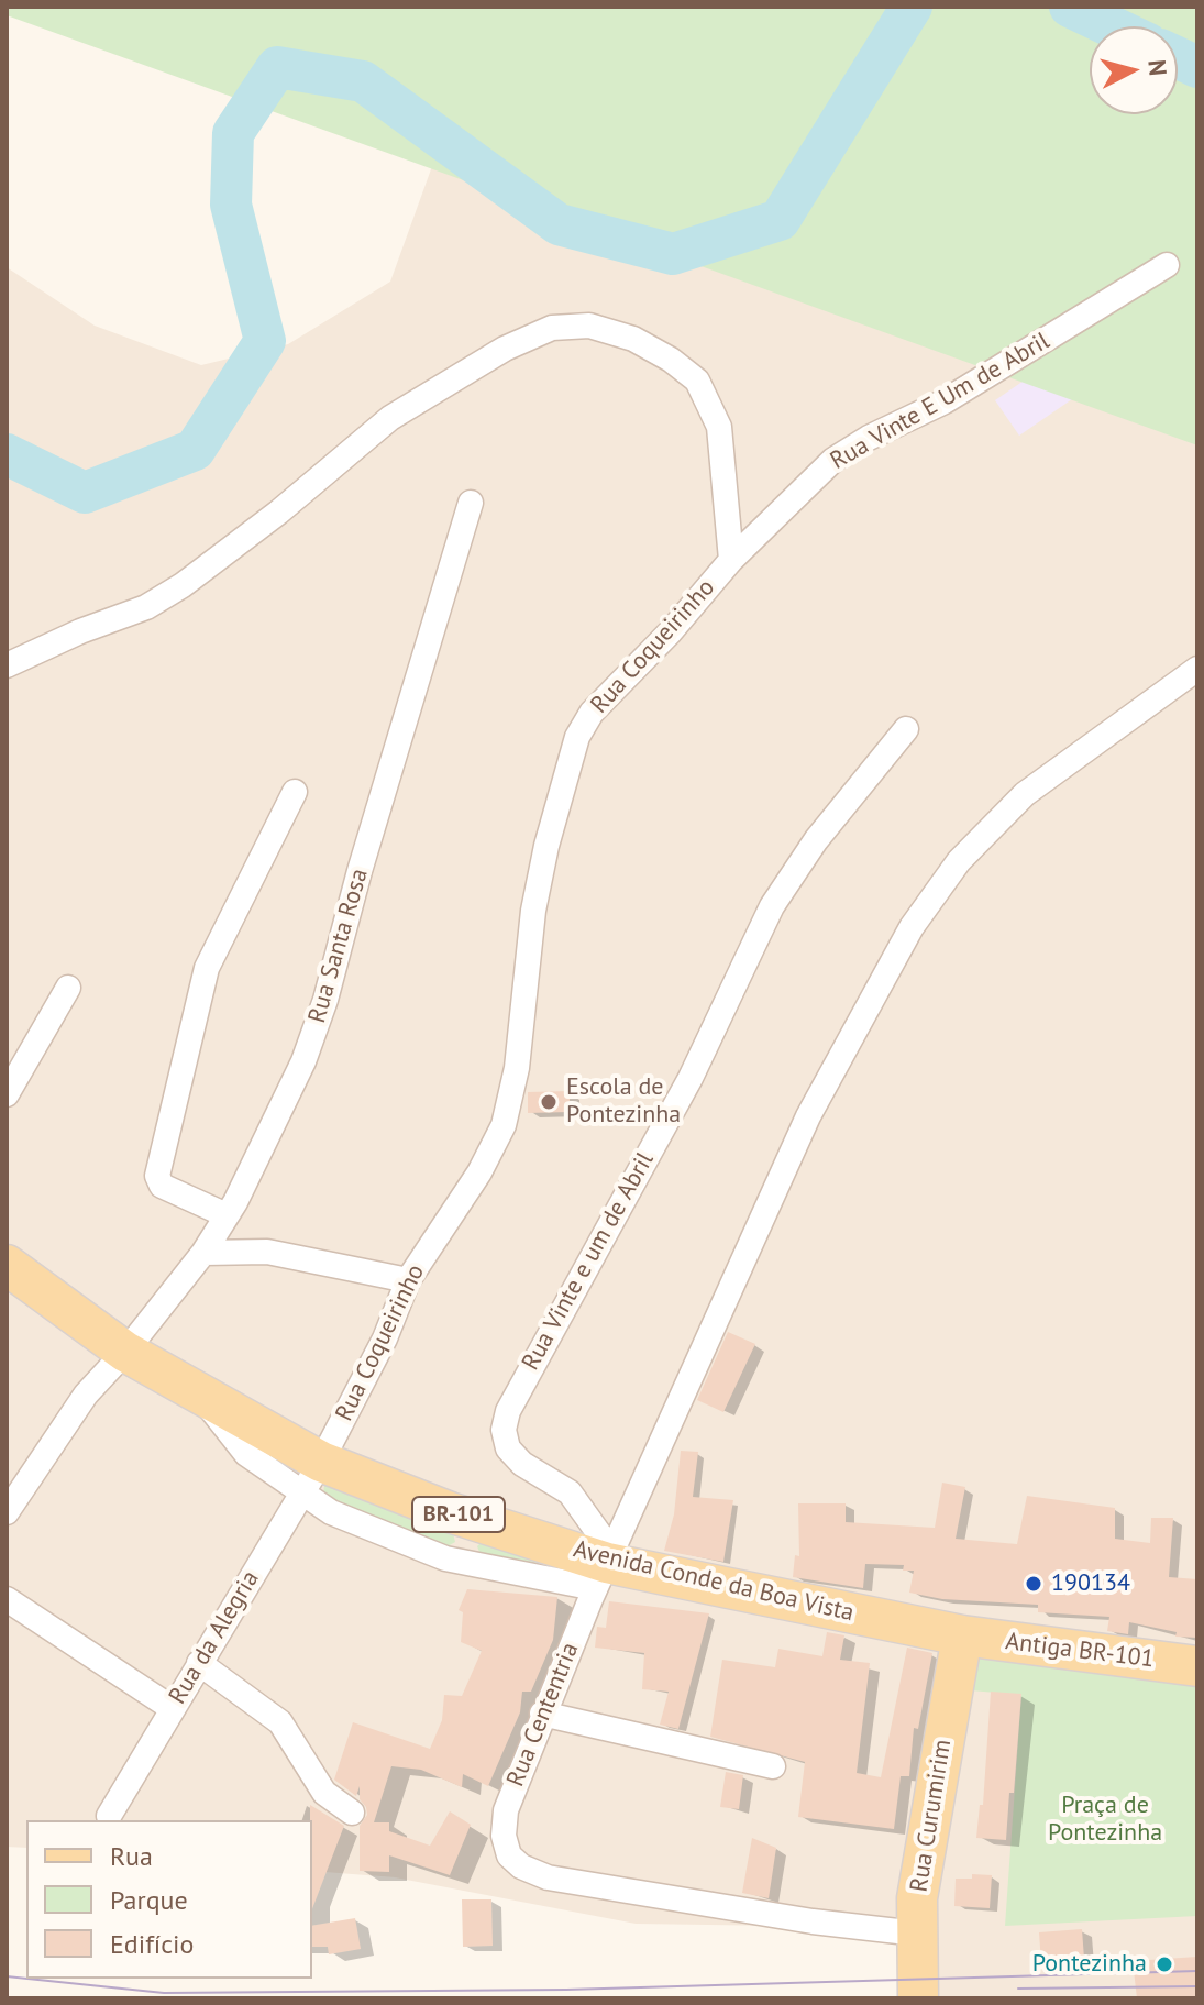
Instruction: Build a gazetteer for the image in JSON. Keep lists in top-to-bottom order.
{
  "streets": {
    "main road": [
      "BR-101",
      "Avenida Conde da Boa Vista",
      "Antiga BR-101",
      "Rua Curumirim"
    ],
    "street": [
      "Rua Vinte E Um de Abril",
      "Rua Coqueirinho",
      "Rua Santa Rosa",
      "Rua Vinte e um de Abril",
      "Rua da Alegria",
      "Rua Cententria"
    ]
  },
  "crossings": [
    ["Rua Vinte E Um de Abril", "Rua Coqueirinho"],
    ["Rua Coqueirinho", "Avenida Conde da Boa Vista"],
    ["Rua Coqueirinho", "Rua da Alegria"],
    ["Rua Santa Rosa", "Avenida Conde da Boa Vista"],
    ["Rua Vinte e um de Abril", "Avenida Conde da Boa Vista"],
    ["Rua Vinte e um de Abril", "Rua Cententria"],
    ["Avenida Conde da Boa Vista", "Rua da Alegria"],
    ["Avenida Conde da Boa Vista", "Antiga BR-101"],
    ["Avenida Conde da Boa Vista", "Rua Cententria"],
    ["Avenida Conde da Boa Vista", "Rua Curumirim"],
    ["Antiga BR-101", "Rua Curumirim"],
    ["Rua Cententria", "Rua Curumirim"]
  ],
  "parks": ["Praça de Pontezinha"],
  "places": ["Escola de Pontezinha", "190134", "Pontezinha"],
  "legend": ["Rua", "Parque", "Edifício"],
  "north": "right"
}
